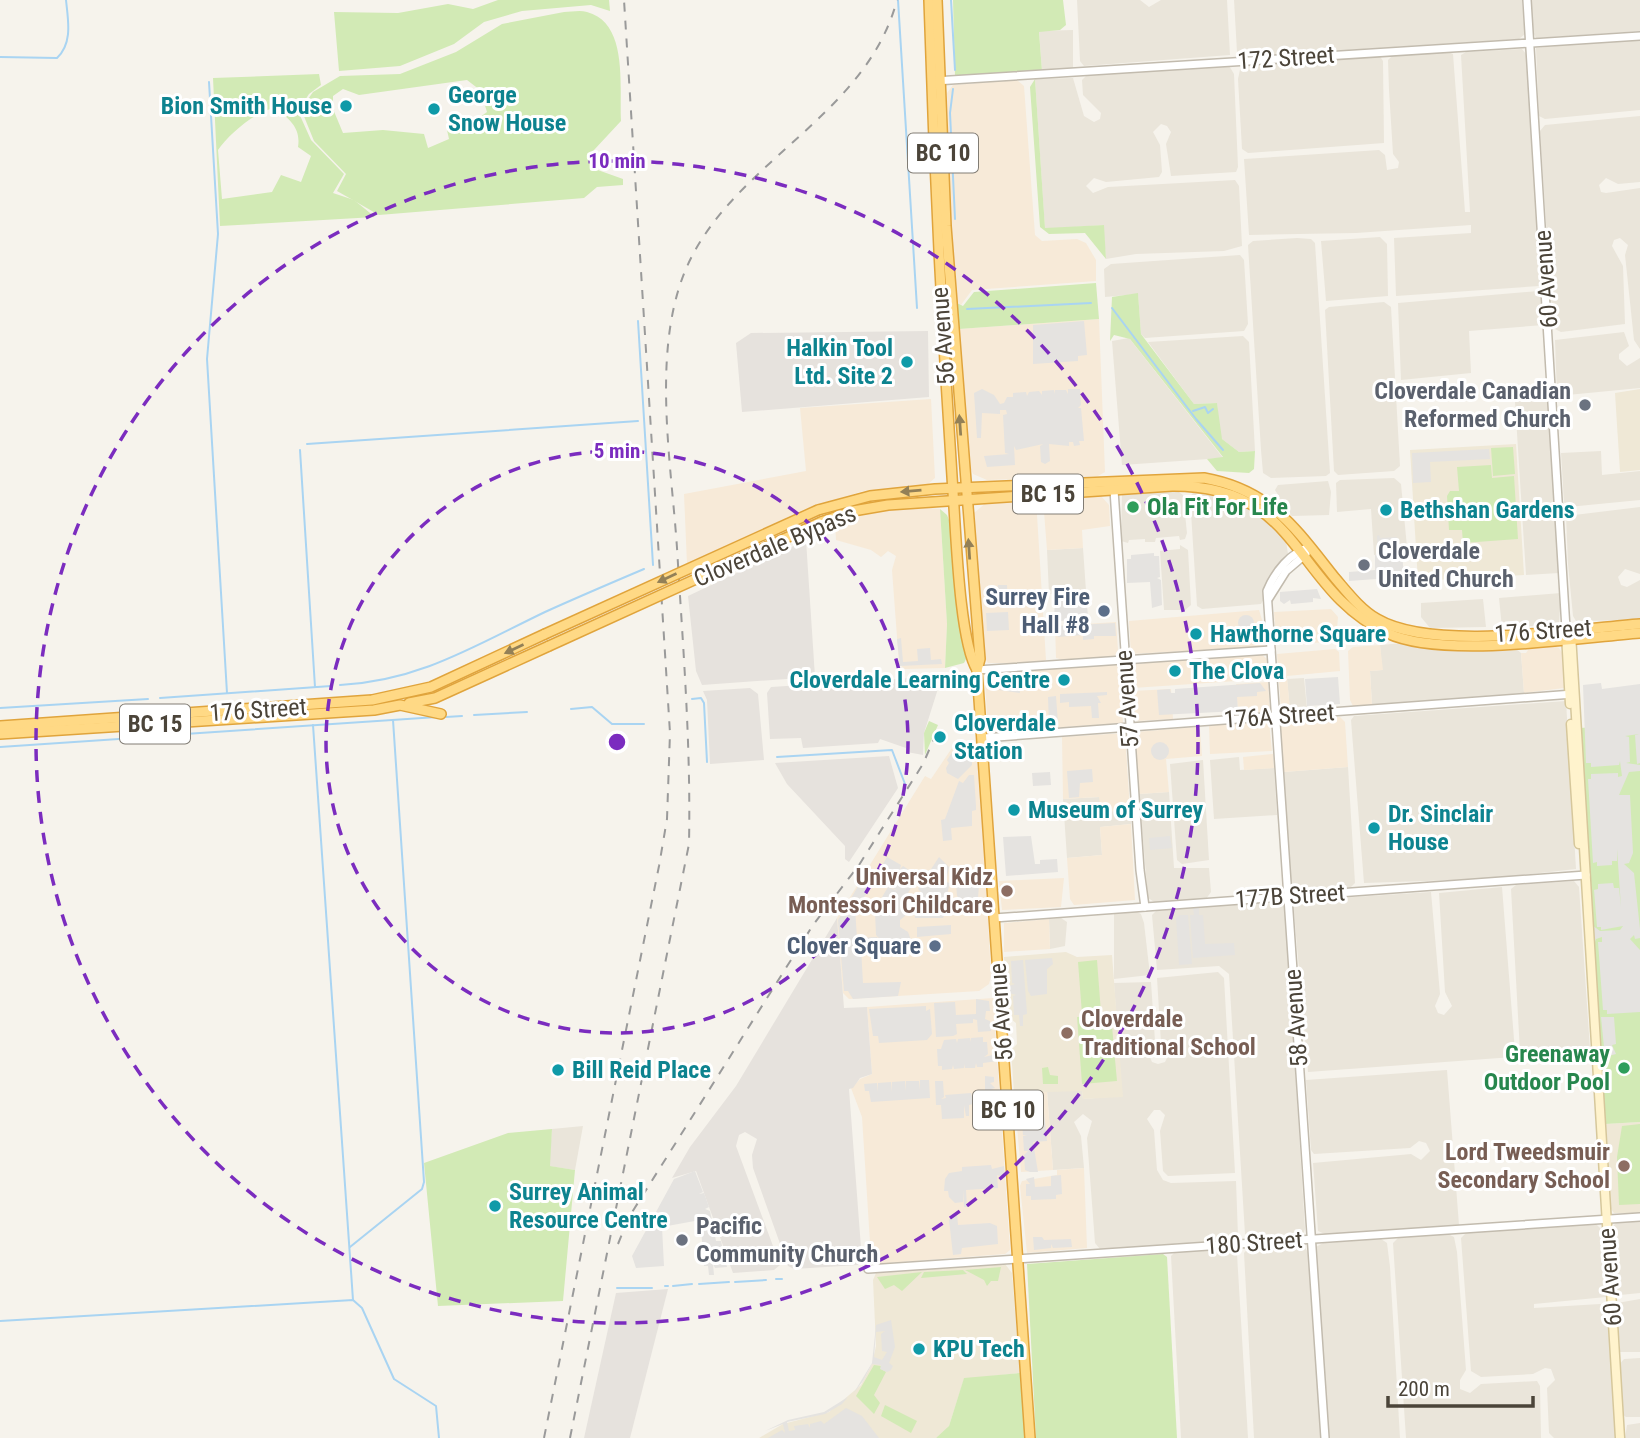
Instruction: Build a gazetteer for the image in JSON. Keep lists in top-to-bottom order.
{
  "streets": {
    "highway": [
      "BC 10",
      "56 Avenue",
      "BC 15",
      "Cloverdale Bypass",
      "176 Street"
    ],
    "main road": ["60 Avenue"],
    "street": [
      "172 Street",
      "57 Avenue",
      "176A Street",
      "177B Street",
      "58 Avenue",
      "180 Street"
    ]
  },
  "crossings": [
    ["172 Street", "60 Avenue"],
    ["172 Street", "56 Avenue"],
    ["60 Avenue", "BC 15"],
    ["60 Avenue", "Cloverdale Bypass"],
    ["60 Avenue", "176 Street"],
    ["60 Avenue", "176A Street"],
    ["60 Avenue", "177B Street"],
    ["60 Avenue", "180 Street"],
    ["56 Avenue", "Cloverdale Bypass"],
    ["56 Avenue", "176A Street"],
    ["56 Avenue", "177B Street"],
    ["56 Avenue", "180 Street"],
    ["BC 15", "Cloverdale Bypass"],
    ["BC 15", "176 Street"],
    ["Cloverdale Bypass", "176 Street"],
    ["Cloverdale Bypass", "57 Avenue"],
    ["Cloverdale Bypass", "58 Avenue"],
    ["57 Avenue", "176A Street"],
    ["57 Avenue", "177B Street"],
    ["176A Street", "58 Avenue"],
    ["177B Street", "58 Avenue"],
    ["58 Avenue", "180 Street"]
  ],
  "places": [
    "Bion Smith House",
    "George Snow House",
    "Halkin Tool Ltd. Site 2",
    "Cloverdale Canadian Reformed Church",
    "Ola Fit For Life",
    "Bethshan Gardens",
    "Cloverdale United Church",
    "Surrey Fire Hall #8",
    "Hawthorne Square",
    "The Clova",
    "Cloverdale Learning Centre",
    "Cloverdale Station",
    "Museum of Surrey",
    "Dr. Sinclair House",
    "Universal Kidz Montessori Childcare",
    "Clover Square",
    "Cloverdale Traditional School",
    "Greenaway Outdoor Pool",
    "Bill Reid Place",
    "Lord Tweedsmuir Secondary School",
    "Surrey Animal Resource Centre",
    "Pacific Community Church",
    "KPU Tech"
  ],
  "scale_bar": "200 m",
  "rings": ["10 min", "5 min"]
}
